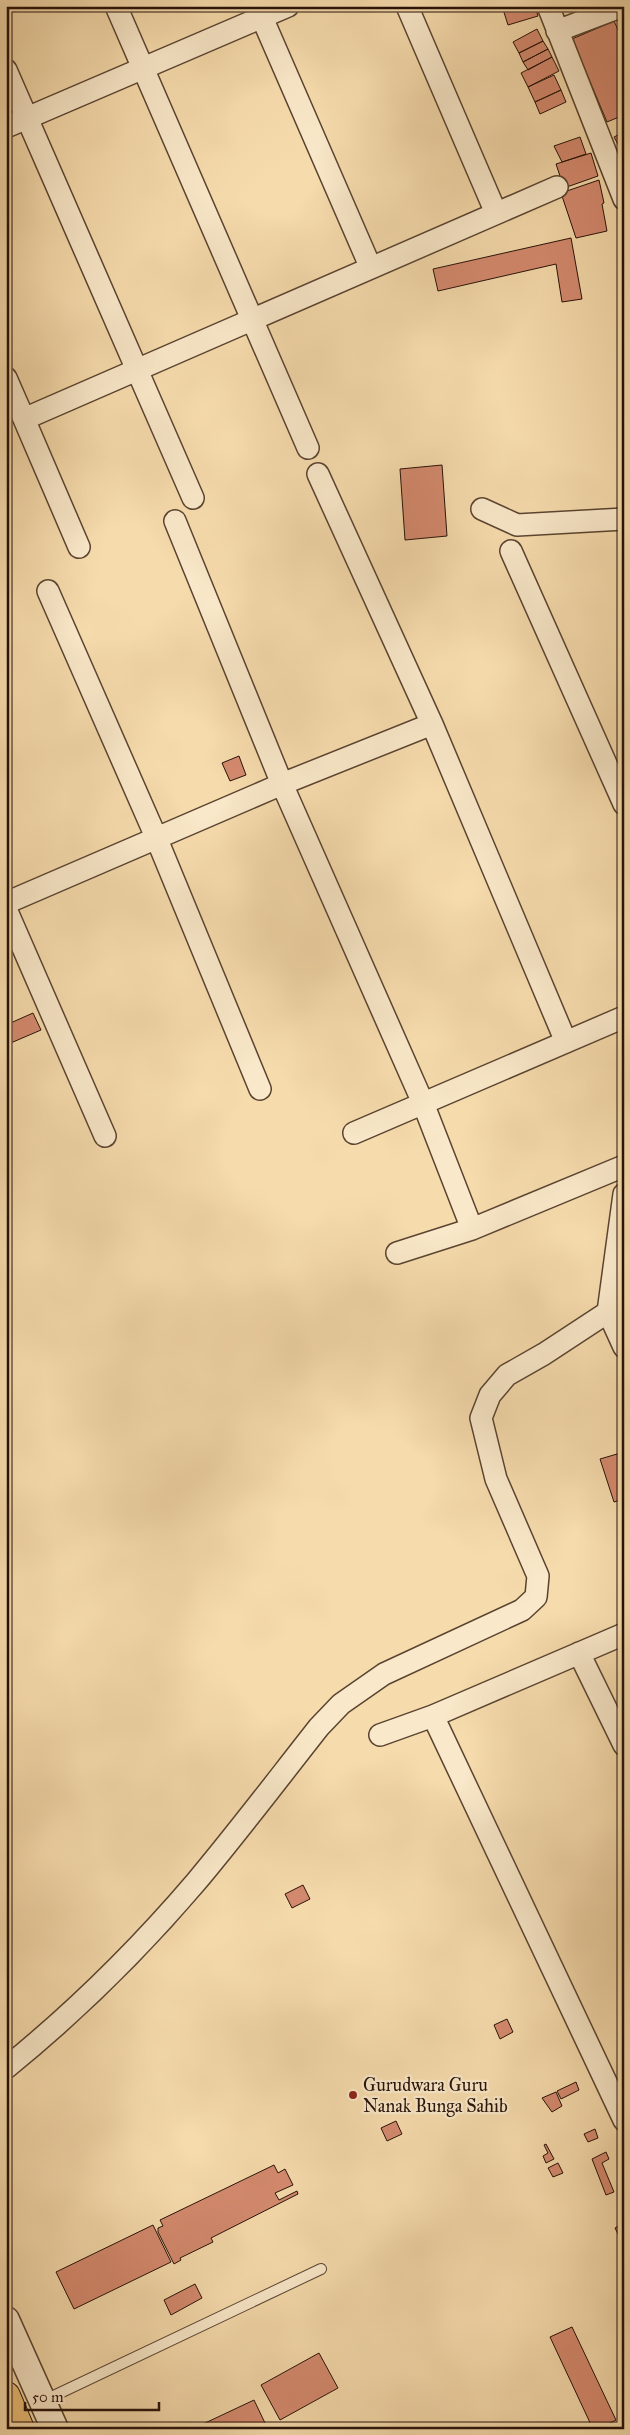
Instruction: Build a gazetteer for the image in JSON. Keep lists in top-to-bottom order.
{
  "places": ["Gurudwara Guru Nanak Bunga Sahib"],
  "scale_bar": "50 m"
}
